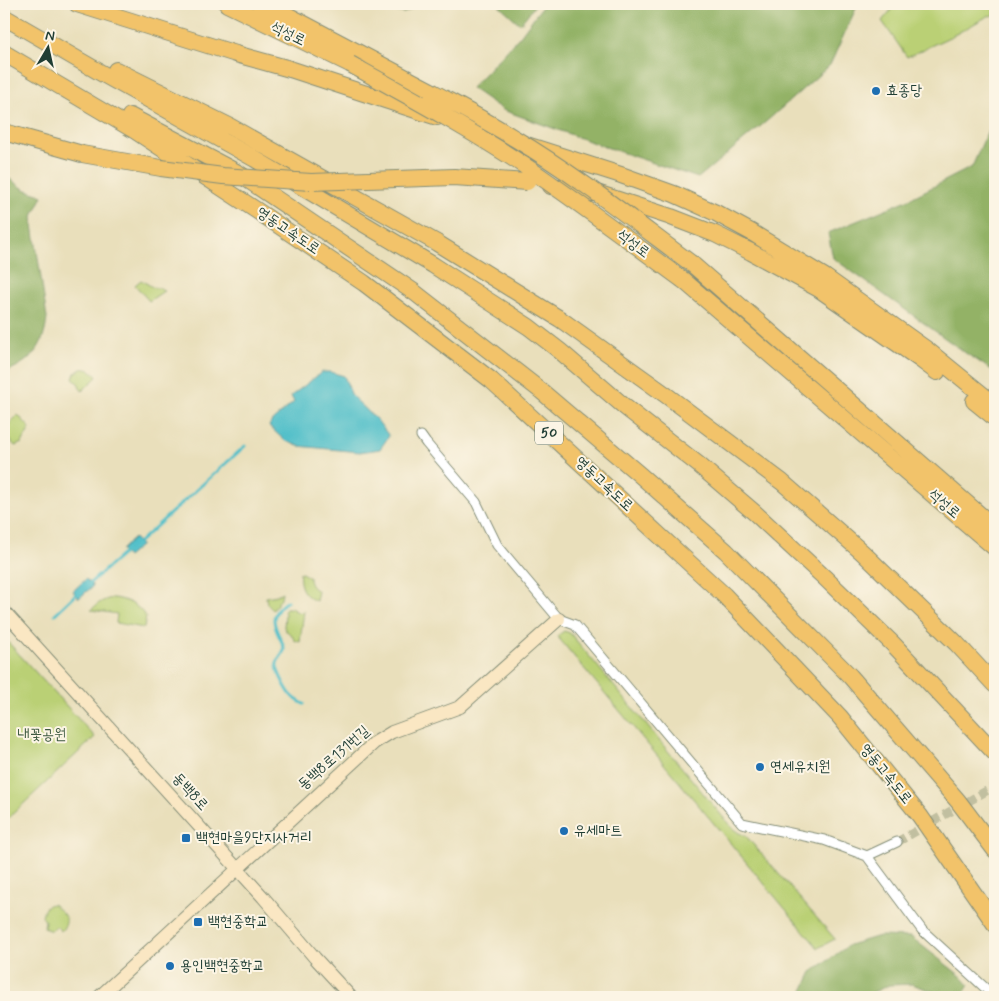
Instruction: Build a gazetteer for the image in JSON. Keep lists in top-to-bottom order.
{
  "streets": {
    "highway": ["석성로", "영동고속도로", "50"],
    "street": ["동백8로131번길", "동백8로"]
  },
  "crossings": [
    ["동백8로131번길", "동백8로"]
  ],
  "parks": ["내꽃공원"],
  "places": {
    "other": [
      "효종당",
      "연세유치원",
      "유세마트",
      "용인백현중학교"
    ],
    "transit": ["백현마을9단지사거리", "백현중학교"]
  },
  "north": "top"
}
